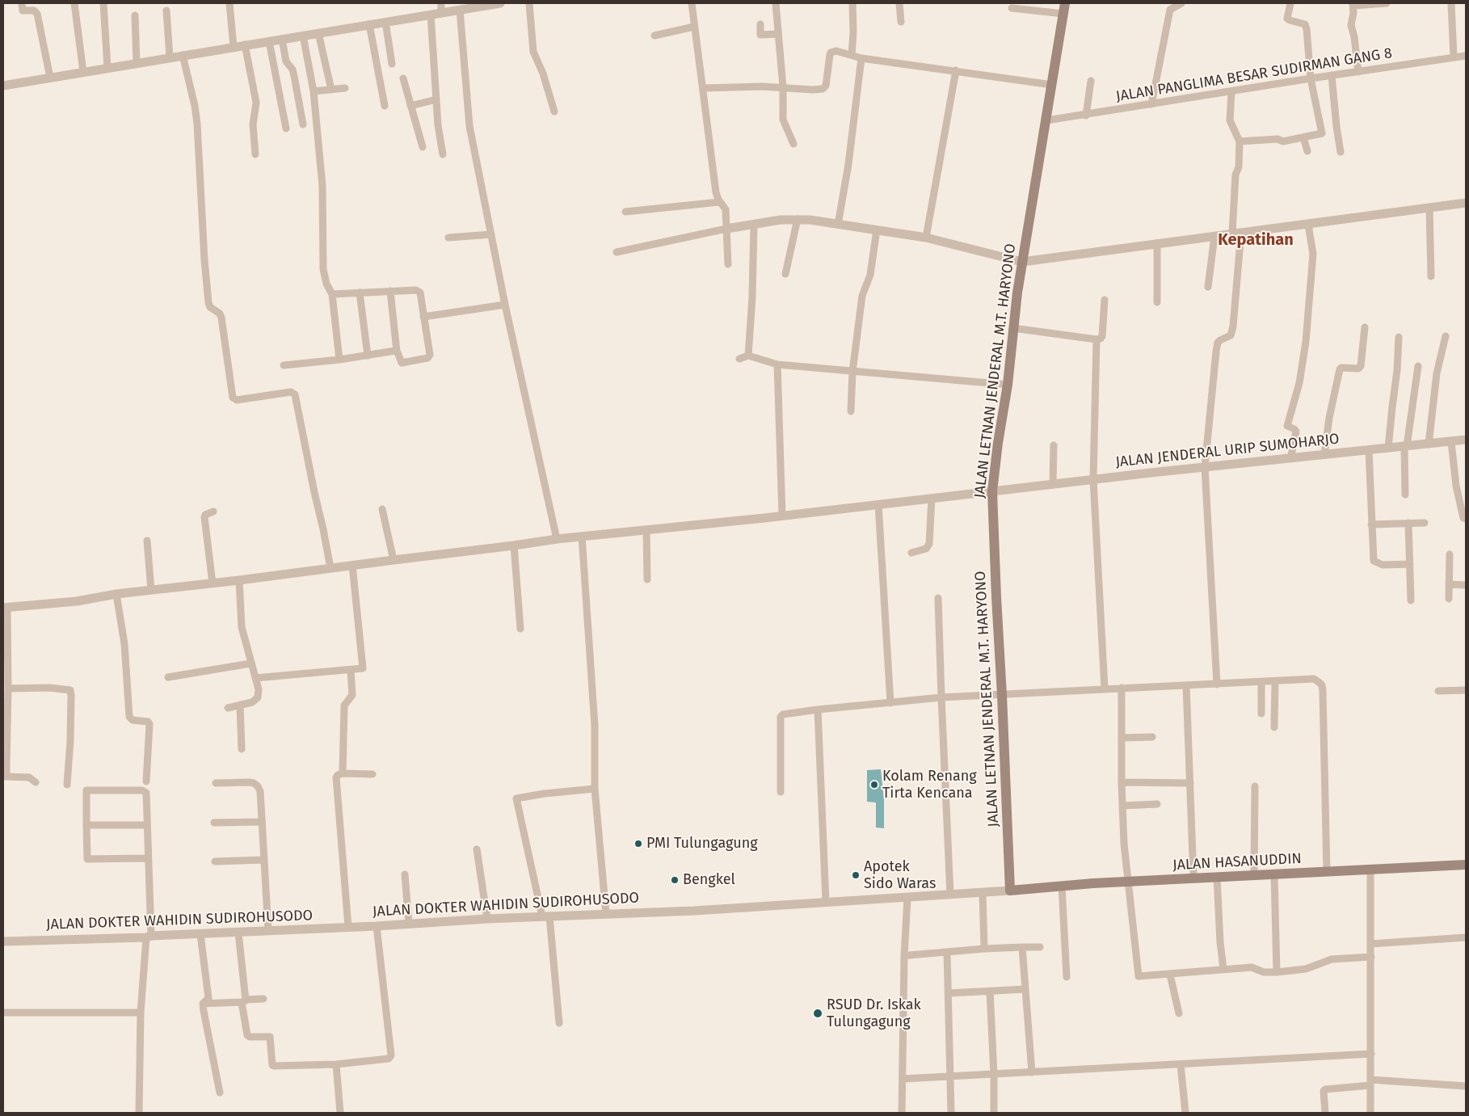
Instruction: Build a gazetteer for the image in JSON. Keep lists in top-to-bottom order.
{
  "streets": {
    "main road": ["JALAN LETNAN JENDERAL M.T. HARYONO", "JALAN HASANUDDIN"],
    "street": ["JALAN PANGLIMA BESAR SUDIRMAN GANG 8", "JALAN JENDERAL URIP SUMOHARJO", "JALAN DOKTER WAHIDIN SUDIROHUSODO"]
  },
  "crossings": [
    ["JALAN PANGLIMA BESAR SUDIRMAN GANG 8", "JALAN LETNAN JENDERAL M.T. HARYONO"],
    ["JALAN LETNAN JENDERAL M.T. HARYONO", "JALAN JENDERAL URIP SUMOHARJO"],
    ["JALAN LETNAN JENDERAL M.T. HARYONO", "JALAN HASANUDDIN"],
    ["JALAN LETNAN JENDERAL M.T. HARYONO", "JALAN DOKTER WAHIDIN SUDIROHUSODO"],
    ["JALAN HASANUDDIN", "JALAN DOKTER WAHIDIN SUDIROHUSODO"]
  ],
  "districts": ["Kepatihan"],
  "places": [
    "Kolam Renang Tirta Kencana",
    "PMI Tulungagung",
    "Apotek Sido Waras",
    "Bengkel",
    "RSUD Dr. Iskak Tulungagung"
  ]
}
